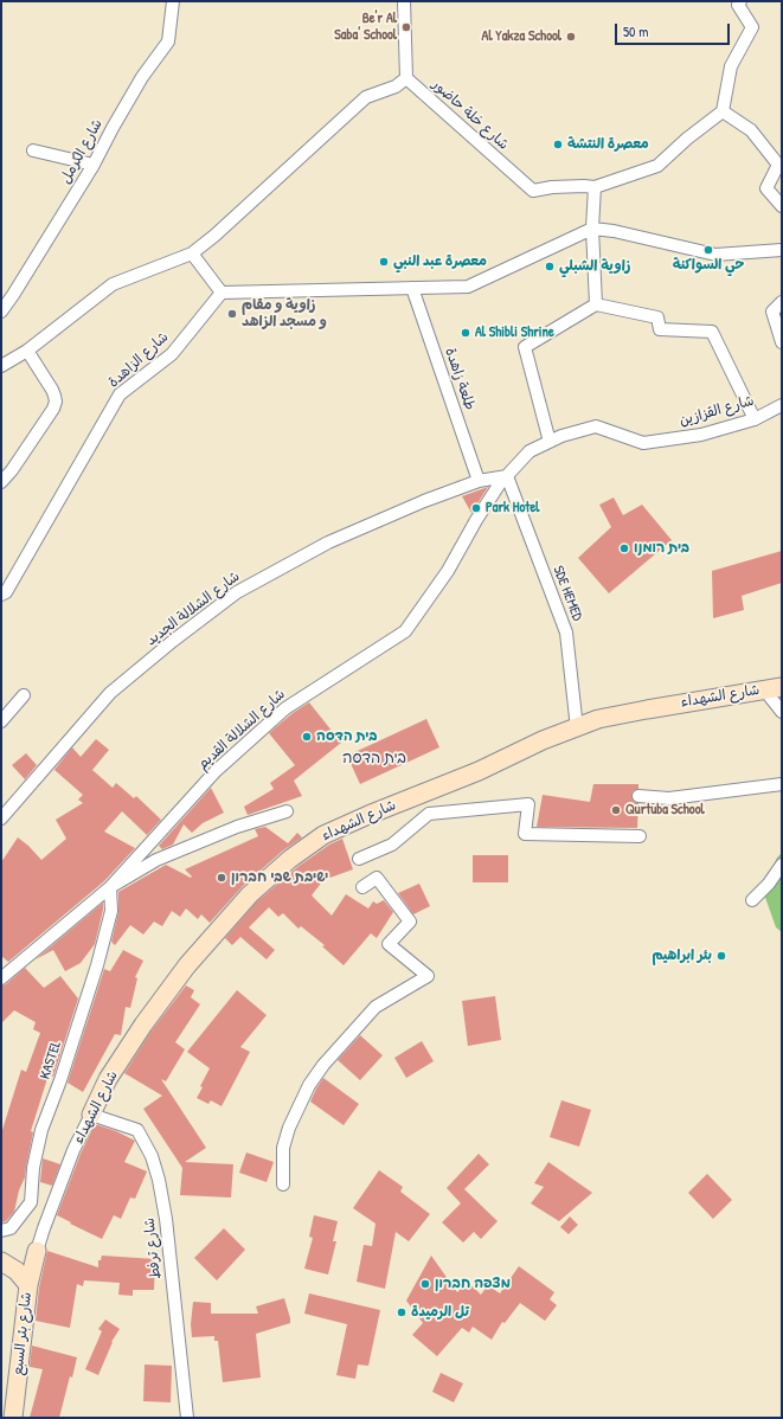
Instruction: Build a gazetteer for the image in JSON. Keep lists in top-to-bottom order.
{
  "streets": {
    "street": [
      "شارع خلة حاضور",
      "شارع الكرمل",
      "شارع الزاهدة",
      "طلعة زاهدة",
      "شارع القزازين",
      "SDE HEMED",
      "شارع الشلالة الجديد",
      "شارع الشهداء",
      "شارع الشلالة القديم",
      "KASTEL",
      "شارع ترفط",
      "شارع بئر السبع"
    ]
  },
  "crossings": [
    ["طلعة زاهدة", "شارع الشلالة الجديد"],
    ["شارع القزازين", "SDE HEMED"],
    ["شارع القزازين", "شارع الشلالة الجديد"],
    ["شارع القزازين", "شارع الشلالة القديم"],
    ["SDE HEMED", "شارع الشلالة الجديد"],
    ["SDE HEMED", "شارع الشهداء"],
    ["SDE HEMED", "شارع الشلالة القديم"],
    ["شارع الشلالة الجديد", "شارع الشلالة القديم"],
    ["شارع الشهداء", "شارع ترفط"],
    ["شارع الشهداء", "شارع بئر السبع"],
    ["شارع الشلالة القديم", "KASTEL"]
  ],
  "districts": ["בית הדסה"],
  "places": [
    "Be'r Al Saba' School",
    "Al Yakza School",
    "معصرة النتشة",
    "حي السواكنة",
    "معصرة عبد النبي",
    "زاوية الشبلي",
    "زاوية و مقام و مسجد الزاهد",
    "Al Shibli Shrine",
    "Park Hotel",
    "בית רומנו",
    "בית הדסה",
    "Qurtuba School",
    "ישיבת שבי חברון",
    "بئر ابراهيم",
    "מצפה חברון",
    "تل الرميدة"
  ],
  "scale_bar": "50 m"
}
